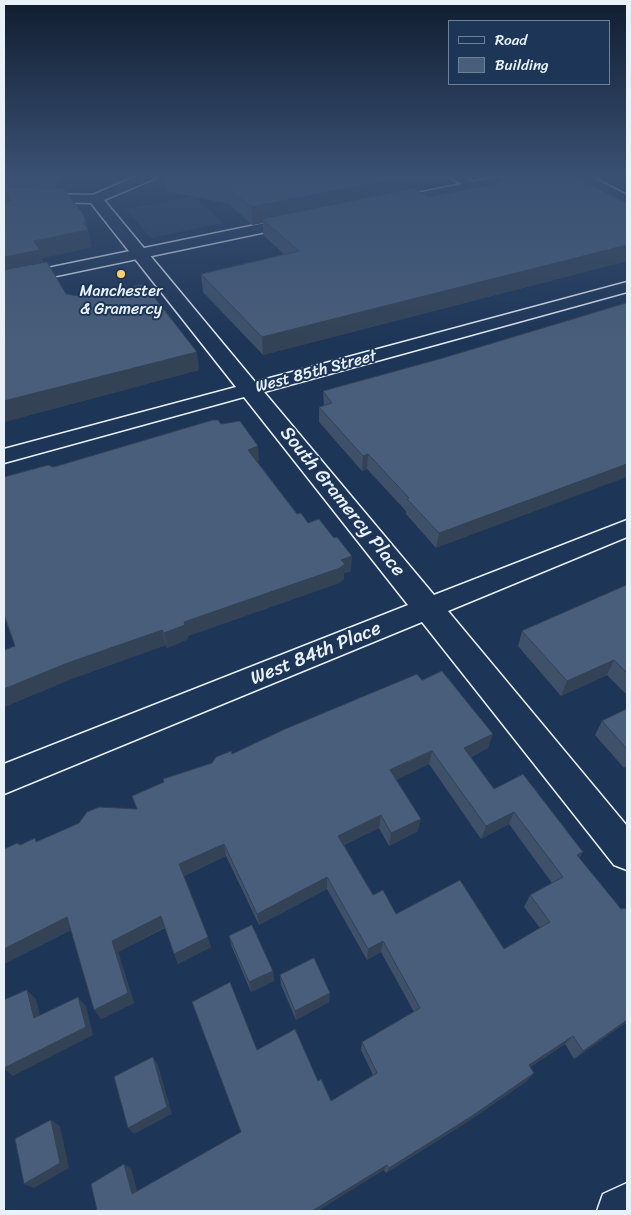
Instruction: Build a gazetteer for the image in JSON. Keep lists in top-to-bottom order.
{
  "streets": {
    "street": ["West 85th Street", "South Gramercy Place", "West 84th Place"]
  },
  "crossings": [
    ["West 85th Street", "South Gramercy Place"],
    ["South Gramercy Place", "West 84th Place"]
  ],
  "places": ["Manchester & Gramercy"],
  "legend": ["Road", "Building"]
}
